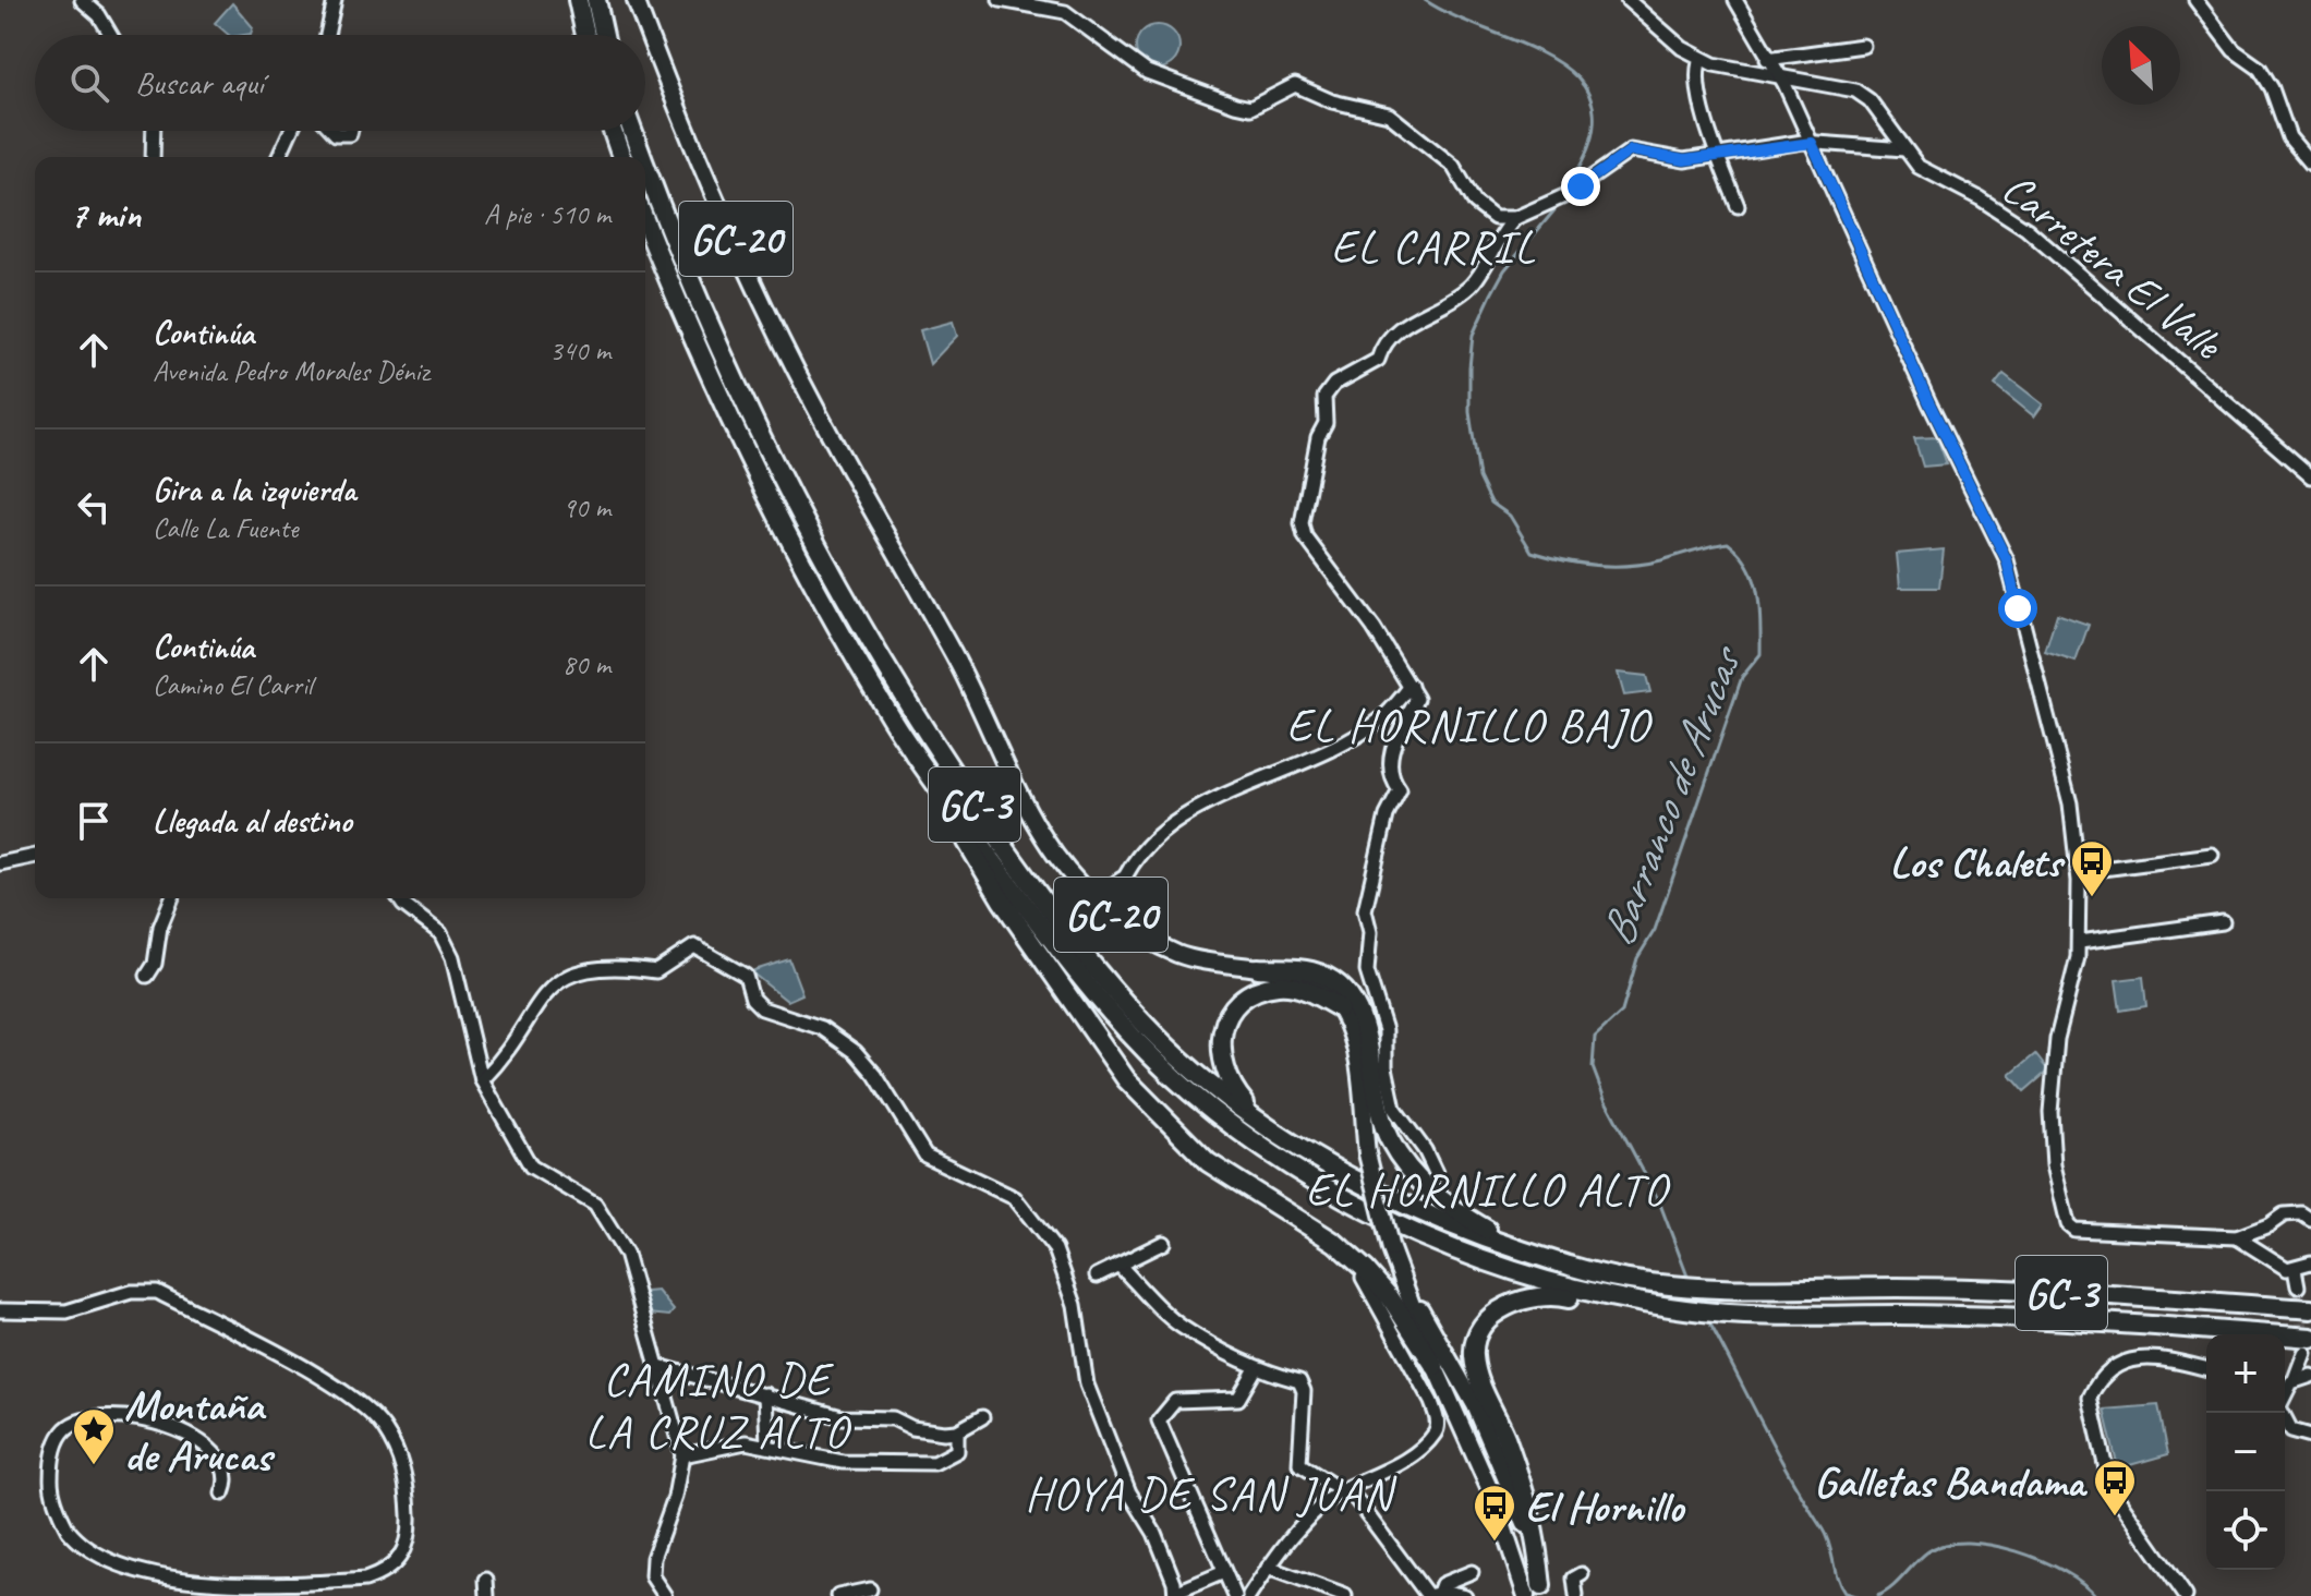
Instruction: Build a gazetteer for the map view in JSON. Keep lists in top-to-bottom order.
{
  "streets": {
    "highway": ["GC-3"],
    "main road": ["GC-20"],
    "street": ["Carretera El Valle"]
  },
  "districts": [
    "EL CARRIL",
    "EL HORNILLO BAJO",
    "EL HORNILLO ALTO",
    "CAMINO DE LA CRUZ ALTO",
    "HOYA DE SAN JUAN"
  ],
  "water": ["Barranco de Arucas"],
  "places": {
    "bus stop": ["Los Chalets", "Galletas Bandama", "El Hornillo"],
    "place": ["Montaña de Arucas"]
  },
  "north": "top left",
  "page": {
    "search": "Buscar aquí",
    "heading": ["7 min", "A pie · 510 m"],
    "list": [
      ["Continúa", "Avenida Pedro Morales Déniz", "340 m"],
      ["Gira a la izquierda", "Calle La Fuente", "90 m"],
      ["Continúa", "Camino El Carril", "80 m"],
      "Llegada al destino"
    ],
    "map_buttons": ["+", "−"]
  }
}
